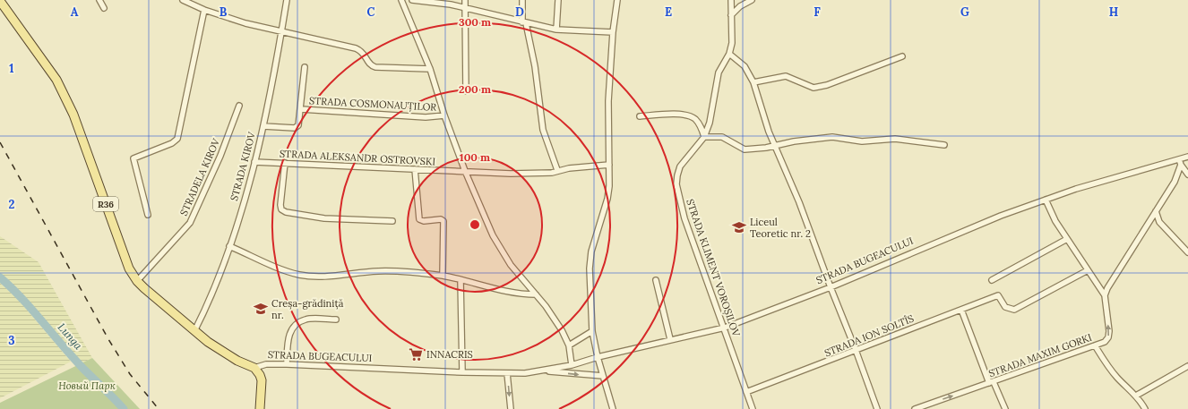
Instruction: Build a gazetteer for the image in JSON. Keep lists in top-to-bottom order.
{
  "streets": {
    "main road": ["R36"],
    "street": [
      "STRADA COSMONAUȚILOR",
      "STRADA ALEKSANDR OSTROVSKI",
      "STRADA KIROV",
      "STRADELA KIROV",
      "STRADA BUGEACULUI",
      "STRADA KLIMENT VOROȘILOV",
      "STRADA ION SOLTÎS",
      "STRADA MAXIM GORKI"
    ]
  },
  "crossings": [
    ["STRADA COSMONAUȚILOR", "STRADA KIROV"],
    ["STRADA ALEKSANDR OSTROVSKI", "STRADA KIROV"],
    ["STRADA KIROV", "R36"],
    ["STRADELA KIROV", "R36"],
    ["R36", "STRADA BUGEACULUI"],
    ["STRADA BUGEACULUI", "STRADA KLIMENT VOROȘILOV"],
    ["STRADA KLIMENT VOROȘILOV", "STRADA ION SOLTÎS"]
  ],
  "one_way": ["STRADA MAXIM GORKI"],
  "water": ["Lunga"],
  "parks": ["Новый Парк"],
  "places": {
    "school or university": ["Liceul Teoretic nr. 2", "Creșa-grădiniță nr."],
    "supermarket": ["INNACRIS"]
  },
  "grid": {
    "columns": [
      "A",
      "B",
      "C",
      "D",
      "E",
      "F",
      "G",
      "H"
    ],
    "rows": ["1", "2", "3"]
  },
  "rings": ["300 m", "200 m", "100 m"]
}
